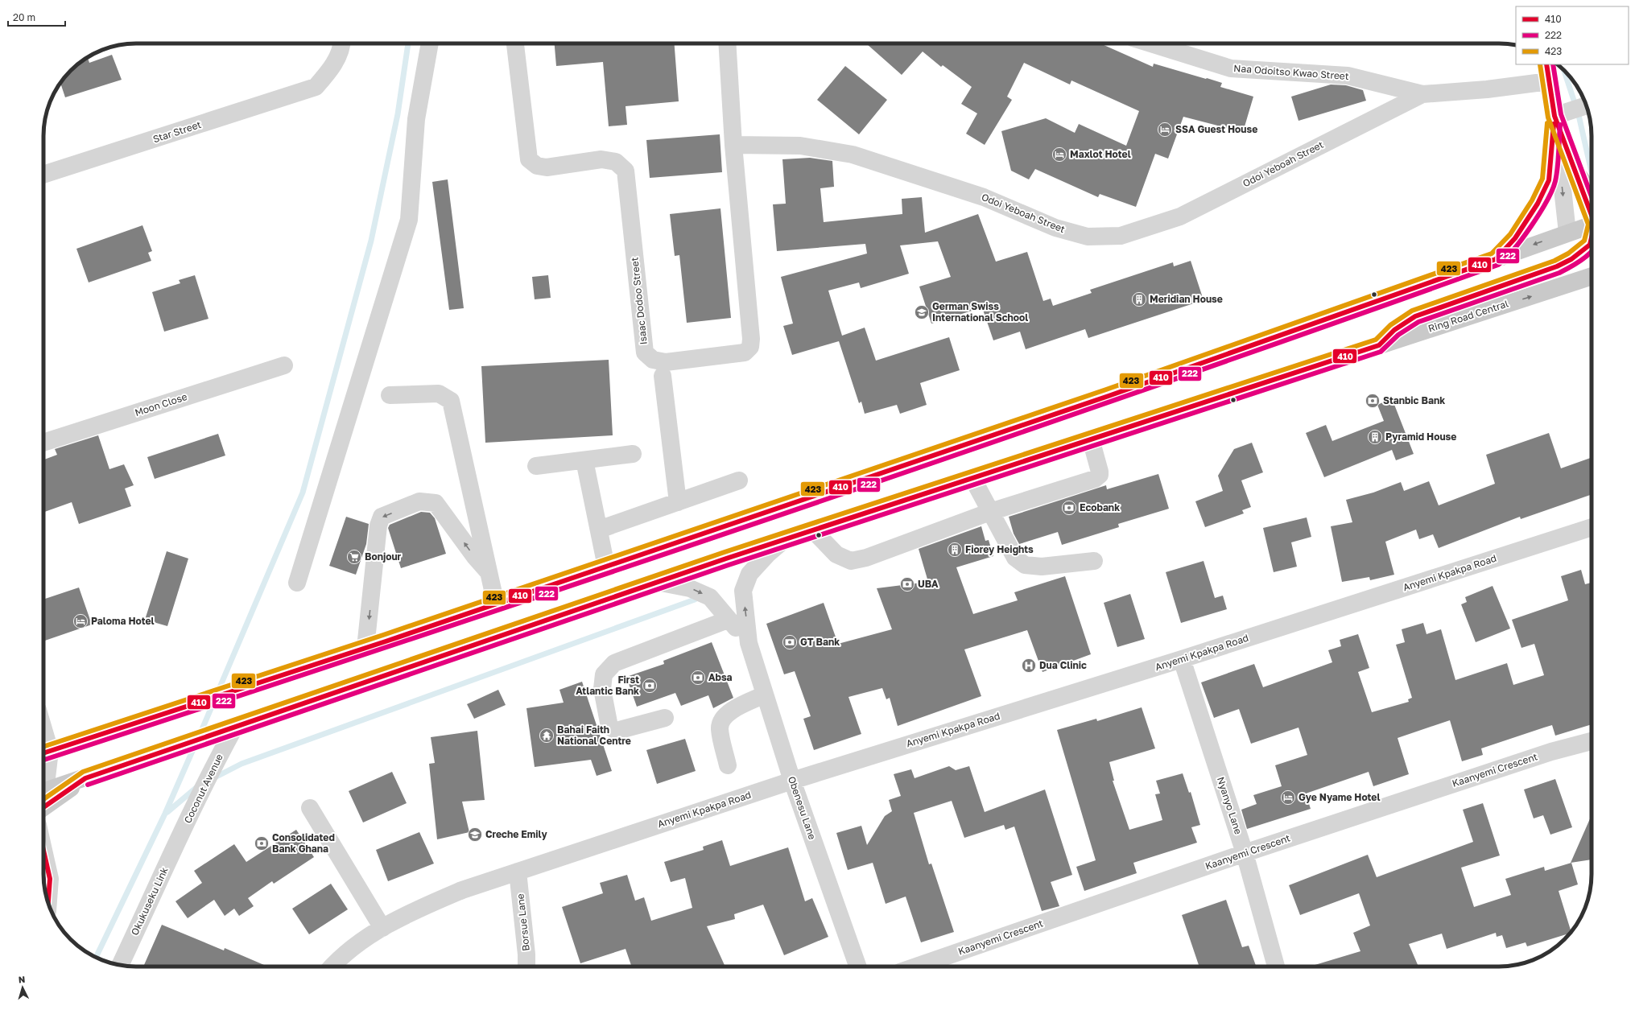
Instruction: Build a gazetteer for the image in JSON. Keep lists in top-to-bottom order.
{
  "streets": {
    "main road": ["Ring Road Central"],
    "street": [
      "Naa Odoitso Kwao Street",
      "Star Street",
      "Odoi Yeboah Street",
      "Isaac Dodoo Street",
      "Moon Close",
      "Anyemi Kpakpa Road",
      "Kaanyemi Crescent",
      "Coconut Avenue",
      "Nyanyo Lane",
      "Obenesu Lane",
      "Okukuseku Link",
      "Borsue Lane"
    ]
  },
  "crossings": [
    ["Naa Odoitso Kwao Street", "Odoi Yeboah Street"],
    ["Odoi Yeboah Street", "Isaac Dodoo Street"],
    ["Ring Road Central", "Coconut Avenue"],
    ["Ring Road Central", "Obenesu Lane"],
    ["Anyemi Kpakpa Road", "Nyanyo Lane"],
    ["Anyemi Kpakpa Road", "Obenesu Lane"],
    ["Anyemi Kpakpa Road", "Borsue Lane"],
    ["Kaanyemi Crescent", "Nyanyo Lane"],
    ["Coconut Avenue", "Okukuseku Link"]
  ],
  "places": {
    "hotel": [
      "SSA Guest House",
      "Maxlot Hotel",
      "Paloma Hotel",
      "Gye Nyame Hotel"
    ],
    "building": ["Meridian House", "Pyramid House", "Fiorey Heights"],
    "school or university": ["German Swiss International School", "Creche Emily"],
    "bank": [
      "Stanbic Bank",
      "Ecobank",
      "UBA",
      "GT Bank",
      "Absa",
      "First Atlantic Bank",
      "Consolidated Bank Ghana"
    ],
    "supermarket": ["Bonjour"],
    "hospital": ["Dua Clinic"],
    "temple": ["Bahai Faith National Centre"]
  },
  "lines": ["transit line 410", "transit line 222", "transit line 423"],
  "legend": ["410", "222", "423"],
  "scale_bar": "20 m",
  "north": "top"
}
